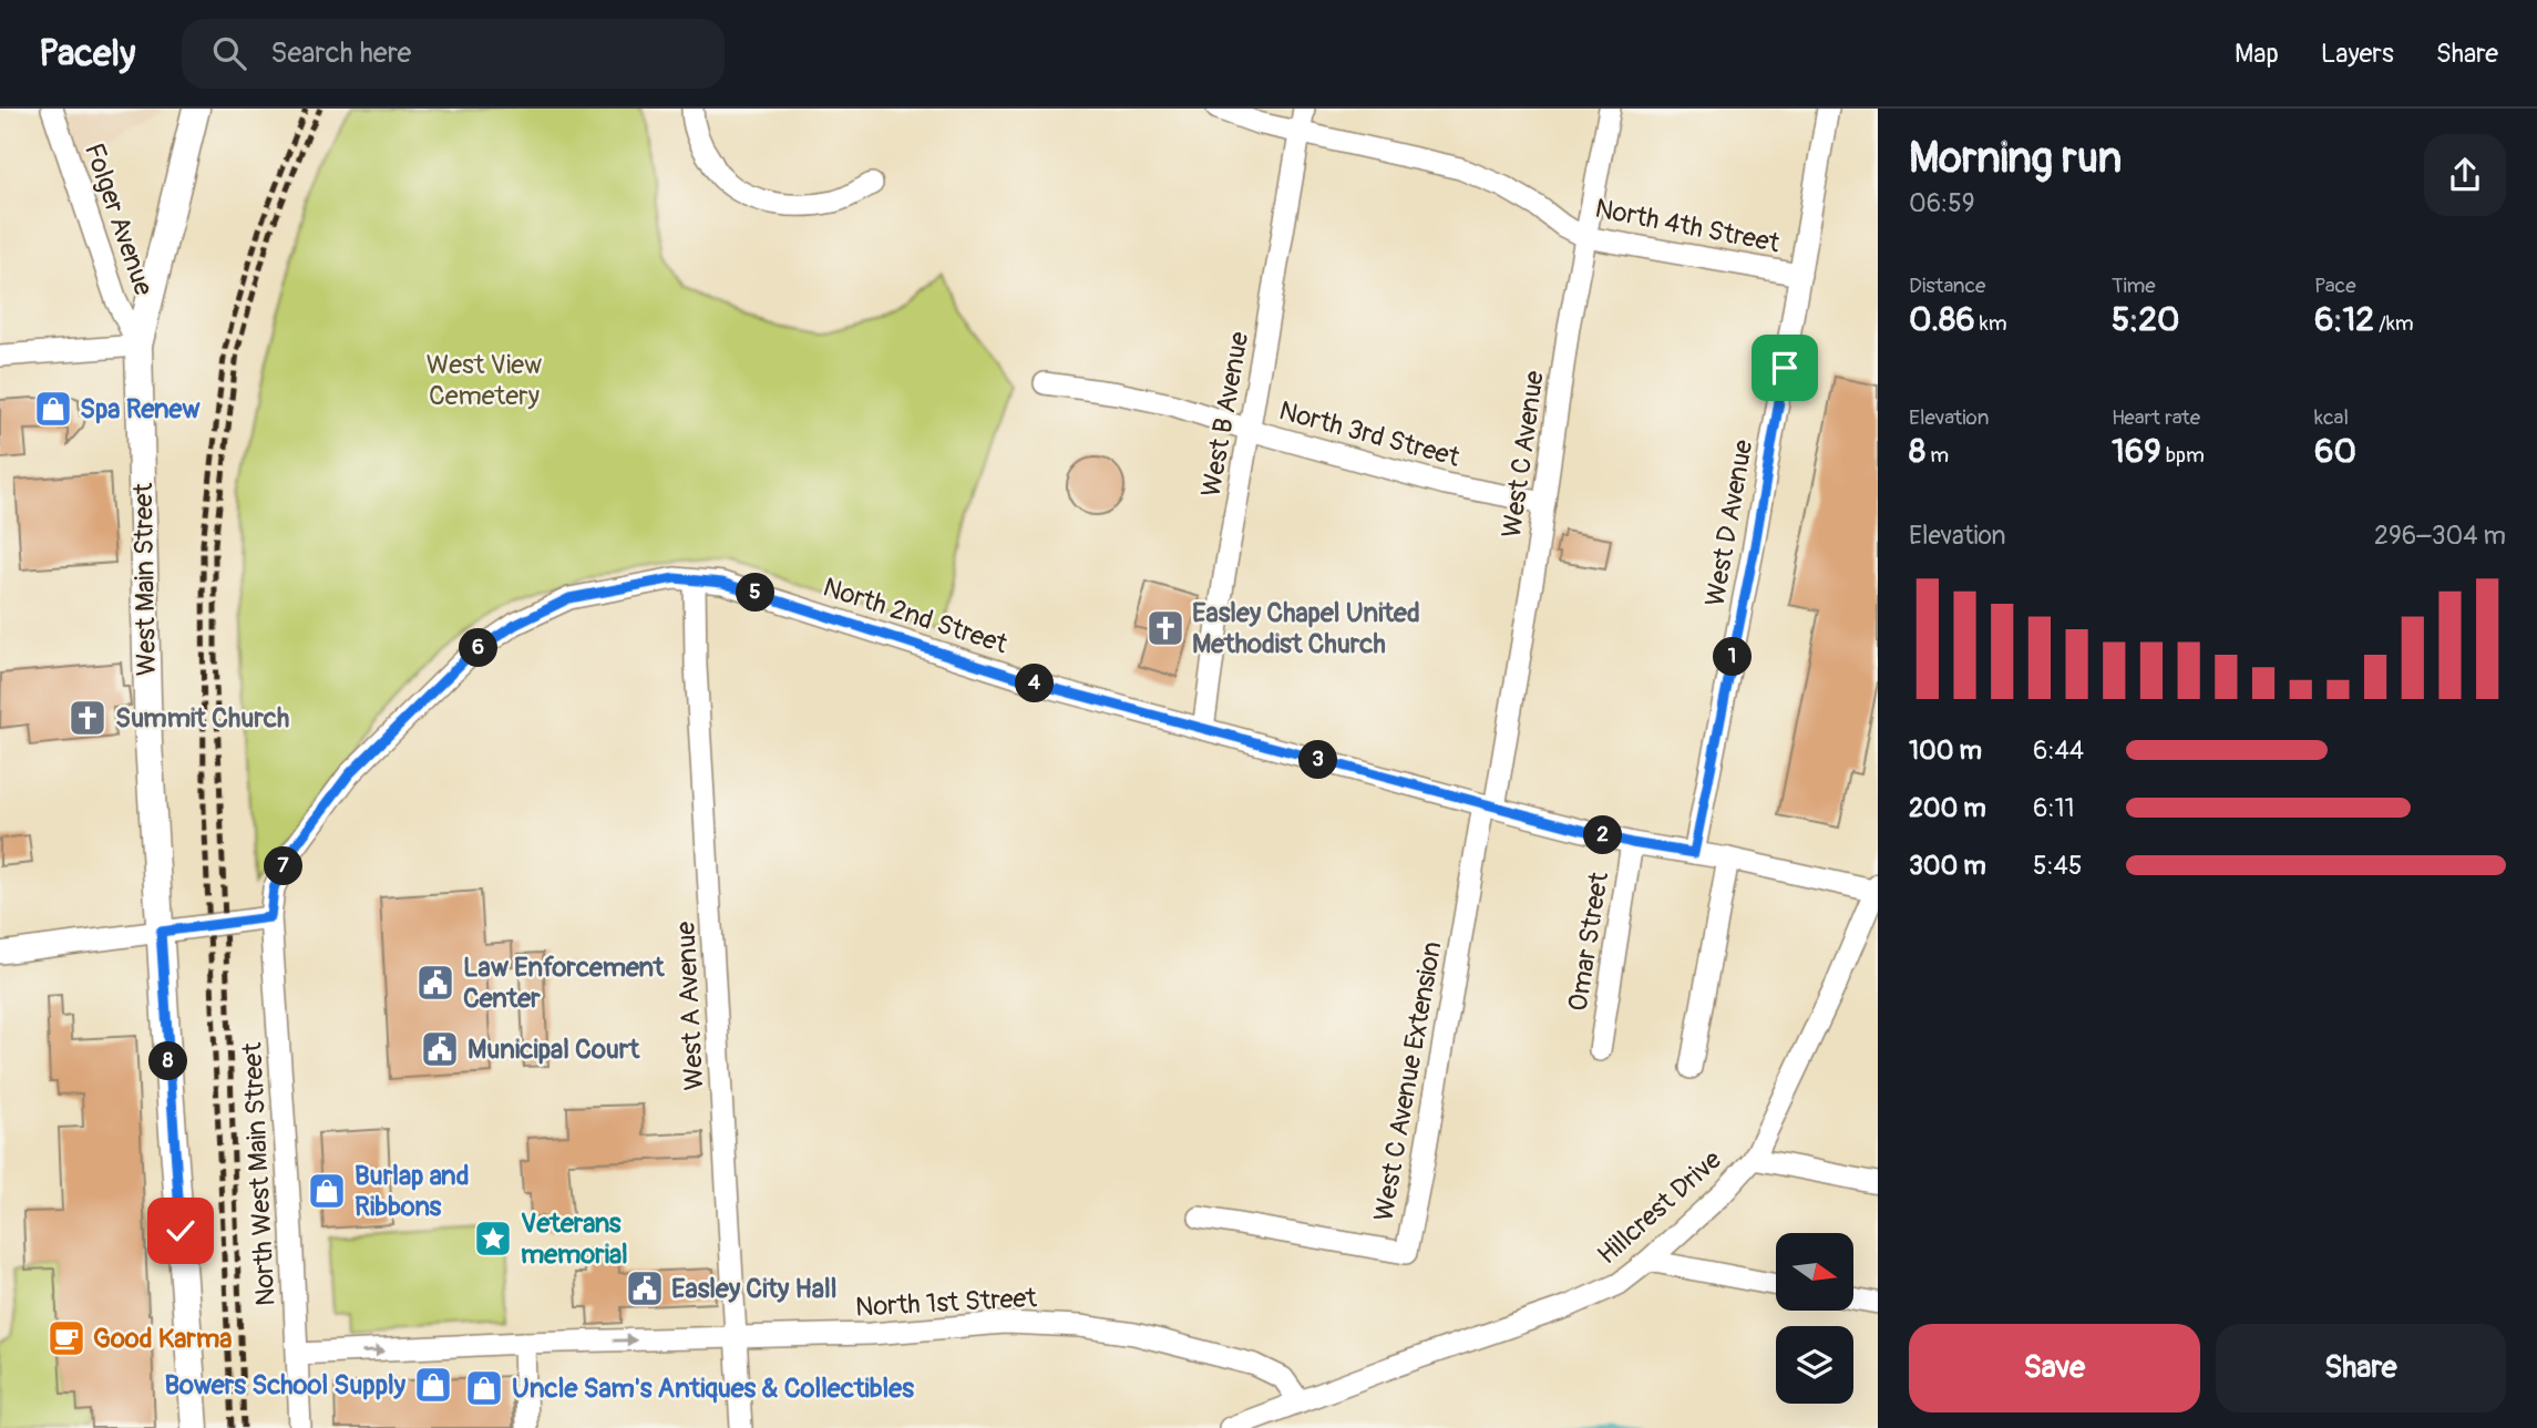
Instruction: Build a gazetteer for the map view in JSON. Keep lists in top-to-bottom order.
{
  "streets": {
    "main road": ["West Main Street"],
    "street": [
      "Folger Avenue",
      "North 4th Street",
      "West B Avenue",
      "North 3rd Street",
      "West C Avenue",
      "West D Avenue",
      "North 2nd Street",
      "Omar Street",
      "West A Avenue",
      "West C Avenue Extension",
      "North West Main Street",
      "Hillcrest Drive",
      "North 1st Street"
    ]
  },
  "crossings": [
    ["Folger Avenue", "West Main Street"],
    ["North 4th Street", "West B Avenue"],
    ["North 4th Street", "West C Avenue"],
    ["North 4th Street", "West D Avenue"],
    ["West B Avenue", "North 3rd Street"],
    ["West B Avenue", "North 2nd Street"],
    ["North 3rd Street", "West C Avenue"],
    ["West C Avenue", "North 2nd Street"],
    ["West C Avenue", "West C Avenue Extension"],
    ["West D Avenue", "North 2nd Street"],
    ["North 2nd Street", "Omar Street"],
    ["North 2nd Street", "West A Avenue"],
    ["North 2nd Street", "West C Avenue Extension"],
    ["North 2nd Street", "North West Main Street"],
    ["North 2nd Street", "Hillcrest Drive"],
    ["West A Avenue", "North 1st Street"],
    ["North West Main Street", "North 1st Street"],
    ["Hillcrest Drive", "North 1st Street"]
  ],
  "one_way": ["North 1st Street"],
  "parks": ["West View Cemetery"],
  "places": {
    "shop": [
      "Spa Renew",
      "Burlap and Ribbons",
      "Bowers School Supply",
      "Uncle Sam's Antiques & Collectibles"
    ],
    "church": ["Easley Chapel United Methodist Church", "Summit Church"],
    "public building": ["Law Enforcement Center", "Municipal Court", "Easley City Hall"],
    "place": ["Veterans memorial"],
    "cafe": ["Good Karma"]
  },
  "north": "right",
  "page": {
    "header": "Pacely",
    "search": "Search here",
    "nav": ["Map", "Layers", "Share"],
    "heading": ["Morning run", "06:59"],
    "stats": [
      ["Distance", "0.86 km"],
      ["Time", "5:20"],
      ["Pace", "6:12 /km"],
      ["Elevation", "8 m"],
      ["Heart rate", "169 bpm"],
      ["kcal", "60"]
    ],
    "chart": ["Elevation", "296–304 m"],
    "pins": [
      "5",
      "6",
      "1",
      "4",
      "3",
      "2",
      "7",
      "8"
    ],
    "list": [
      {
        "name": "100 m",
        "note": "6:44"
      },
      {
        "name": "200 m",
        "note": "6:11"
      },
      {
        "name": "300 m",
        "note": "5:45"
      }
    ],
    "buttons": ["Save", "Share"]
  }
}
